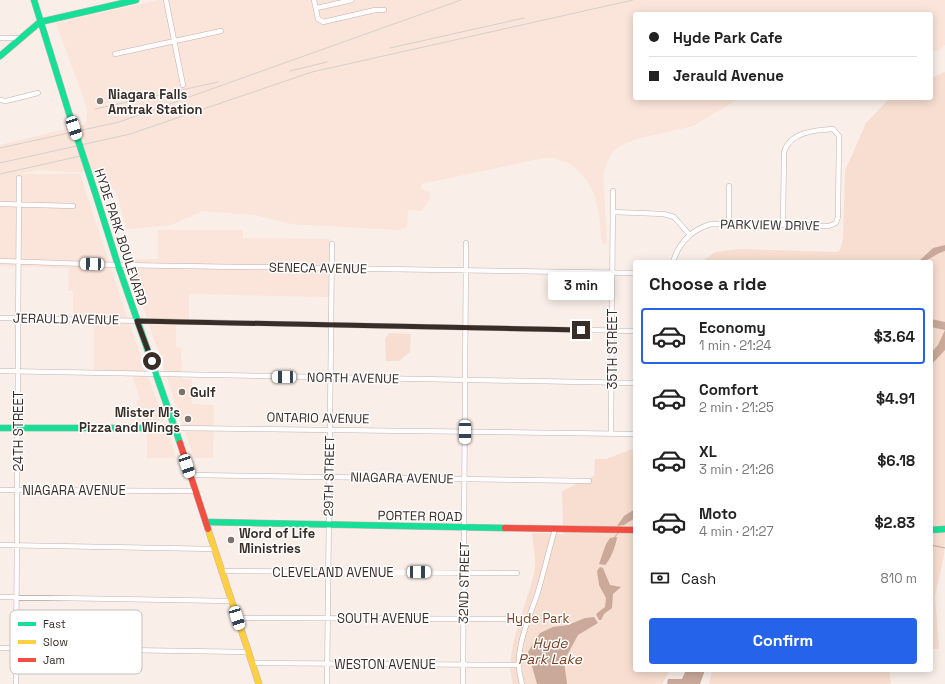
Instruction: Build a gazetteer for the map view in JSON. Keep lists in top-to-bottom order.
{
  "streets": {
    "main road": ["HYDE PARK BOULEVARD", "ONTARIO AVENUE", "PORTER ROAD"],
    "street": [
      "PARKVIEW DRIVE",
      "SENECA AVENUE",
      "JERAULD AVENUE",
      "35TH STREET",
      "NORTH AVENUE",
      "24TH STREET",
      "29TH STREET",
      "NIAGARA AVENUE",
      "CLEVELAND AVENUE",
      "32ND STREET",
      "SOUTH AVENUE",
      "WESTON AVENUE"
    ]
  },
  "crossings": [
    ["HYDE PARK BOULEVARD", "SENECA AVENUE"],
    ["HYDE PARK BOULEVARD", "JERAULD AVENUE"],
    ["HYDE PARK BOULEVARD", "NORTH AVENUE"],
    ["HYDE PARK BOULEVARD", "ONTARIO AVENUE"],
    ["HYDE PARK BOULEVARD", "NIAGARA AVENUE"],
    ["HYDE PARK BOULEVARD", "PORTER ROAD"],
    ["HYDE PARK BOULEVARD", "CLEVELAND AVENUE"],
    ["HYDE PARK BOULEVARD", "SOUTH AVENUE"],
    ["HYDE PARK BOULEVARD", "WESTON AVENUE"],
    ["SENECA AVENUE", "35TH STREET"],
    ["SENECA AVENUE", "24TH STREET"],
    ["SENECA AVENUE", "29TH STREET"],
    ["SENECA AVENUE", "32ND STREET"],
    ["JERAULD AVENUE", "35TH STREET"],
    ["JERAULD AVENUE", "24TH STREET"],
    ["JERAULD AVENUE", "29TH STREET"],
    ["JERAULD AVENUE", "32ND STREET"],
    ["35TH STREET", "NORTH AVENUE"],
    ["35TH STREET", "ONTARIO AVENUE"],
    ["NORTH AVENUE", "24TH STREET"],
    ["NORTH AVENUE", "29TH STREET"],
    ["NORTH AVENUE", "32ND STREET"],
    ["ONTARIO AVENUE", "24TH STREET"],
    ["ONTARIO AVENUE", "29TH STREET"],
    ["ONTARIO AVENUE", "32ND STREET"],
    ["24TH STREET", "NIAGARA AVENUE"],
    ["29TH STREET", "NIAGARA AVENUE"],
    ["29TH STREET", "PORTER ROAD"],
    ["29TH STREET", "CLEVELAND AVENUE"],
    ["29TH STREET", "SOUTH AVENUE"],
    ["29TH STREET", "WESTON AVENUE"],
    ["NIAGARA AVENUE", "32ND STREET"],
    ["PORTER ROAD", "32ND STREET"],
    ["CLEVELAND AVENUE", "32ND STREET"],
    ["32ND STREET", "SOUTH AVENUE"],
    ["32ND STREET", "WESTON AVENUE"]
  ],
  "water": ["Hyde Park Lake"],
  "parks": ["Hyde Park"],
  "places": [
    "Niagara Falls Amtrak Station",
    "Gulf",
    "Mister M's Pizza and Wings",
    "Word of Life Ministries"
  ],
  "legend": ["Fast", "Slow", "Jam"],
  "page": {
    "banner": ["Hyde Park Cafe", "Jerauld Avenue"],
    "heading": "Choose a ride",
    "bubble": "3 min",
    "list": [
      {
        "name": "Economy",
        "note": "1 min · 21:24",
        "value": "$3.64"
      },
      {
        "name": "Comfort",
        "note": "2 min · 21:25",
        "value": "$4.91"
      },
      {
        "name": "XL",
        "note": "3 min · 21:26",
        "value": "$6.18"
      },
      {
        "name": "Moto",
        "note": "4 min · 21:27",
        "value": "$2.83"
      }
    ],
    "pay": ["Cash", "810 m"],
    "buttons": "Confirm"
  }
}
